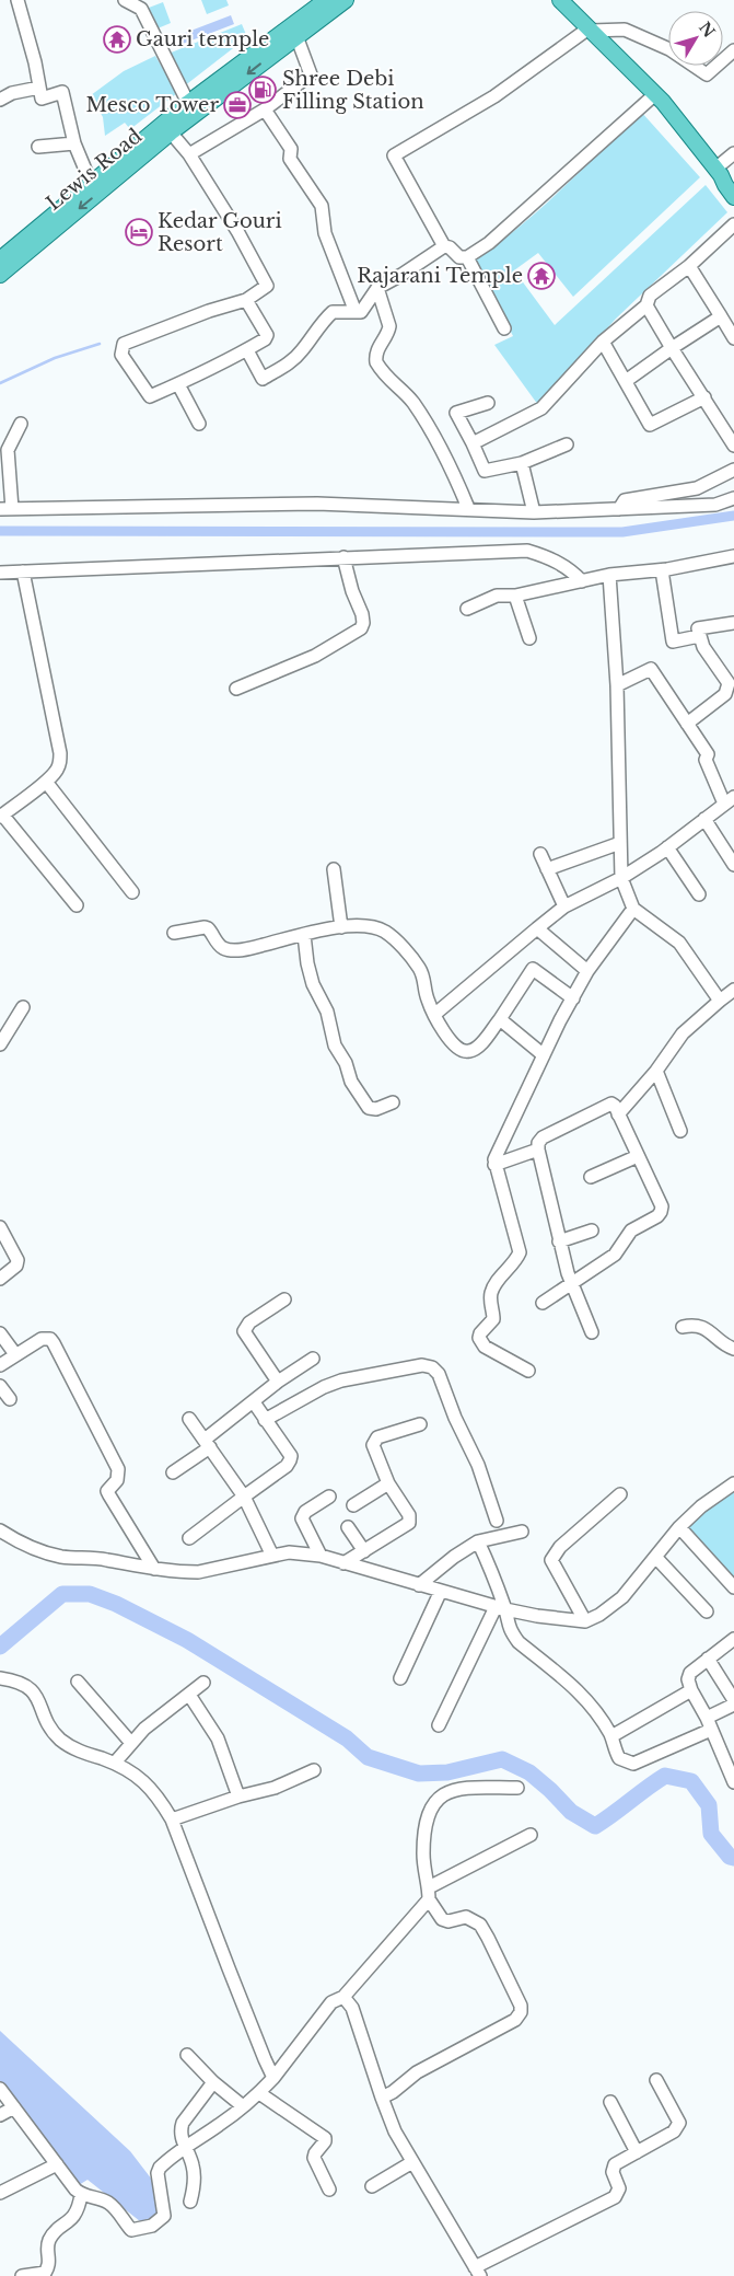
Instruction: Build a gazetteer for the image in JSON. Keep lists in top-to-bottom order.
{
  "streets": {
    "main road": ["Lewis Road"]
  },
  "places": {
    "temple": ["Gauri temple", "Rajarani Temple"],
    "fuel station": ["Shree Debi Filling Station"],
    "office": ["Mesco Tower"],
    "hotel": ["Kedar Gouri Resort"]
  },
  "north": "top right"
}
